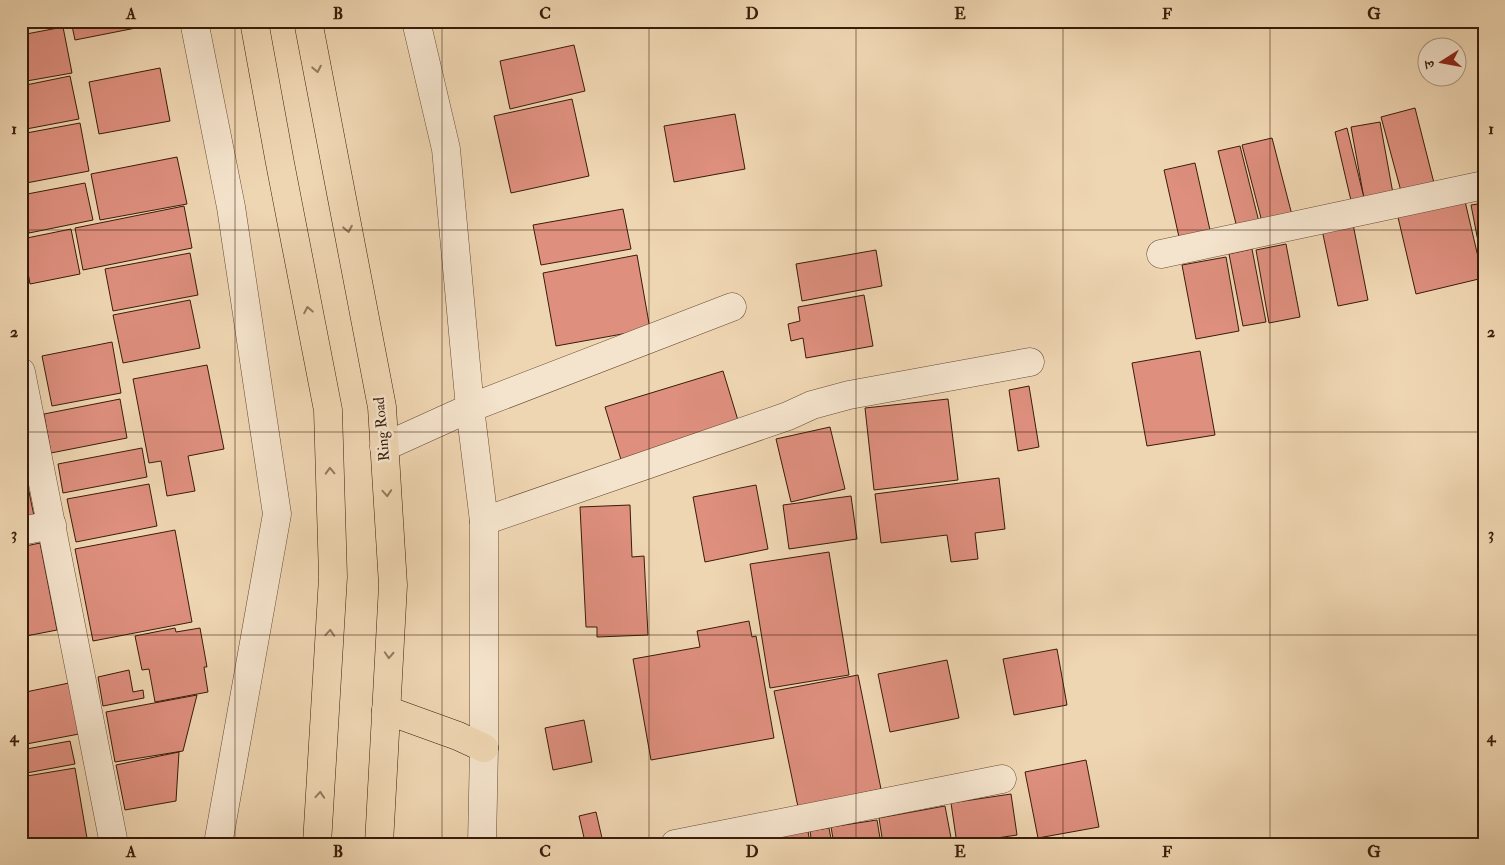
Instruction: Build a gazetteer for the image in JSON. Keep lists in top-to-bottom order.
{
  "streets": {
    "highway": ["Ring Road"]
  },
  "north": "left",
  "grid": {
    "columns": [
      "A",
      "B",
      "C",
      "D",
      "E",
      "F",
      "G"
    ],
    "rows": [
      "1",
      "2",
      "3",
      "4"
    ]
  }
}
